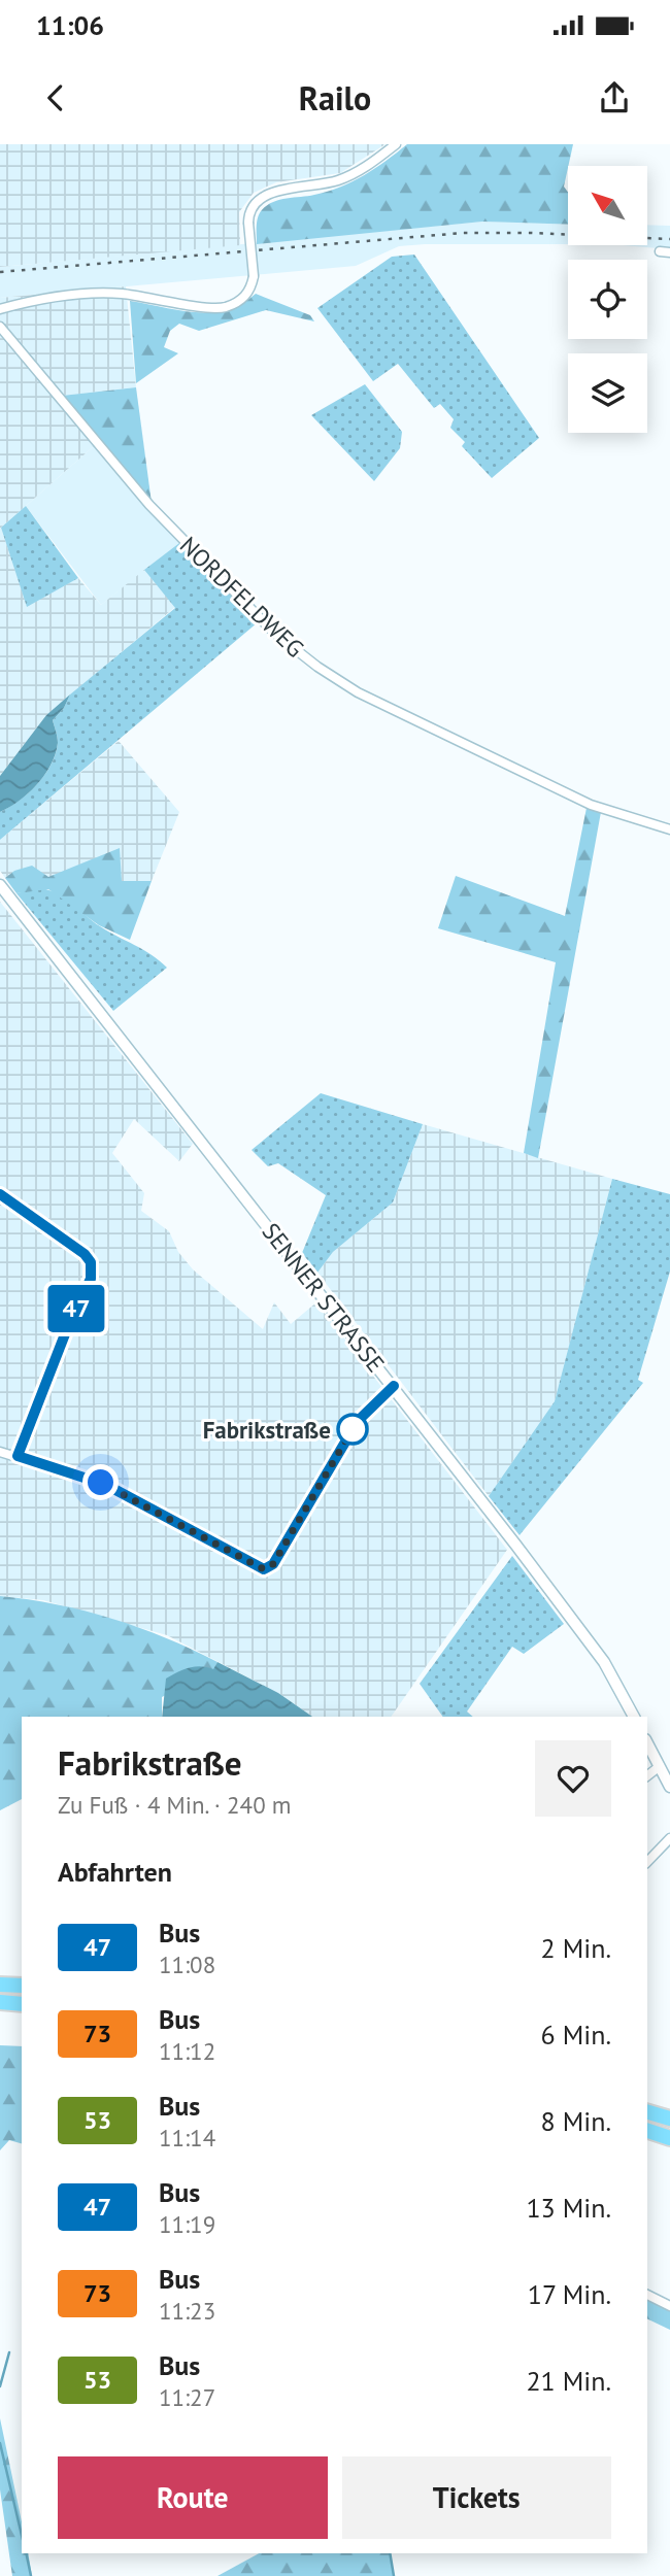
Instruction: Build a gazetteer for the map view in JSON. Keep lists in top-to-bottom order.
{
  "streets": {
    "street": ["NORDFELDWEG", "SENNER STRASSE"]
  },
  "places": ["Fabrikstraße"],
  "lines": ["bus line 47"],
  "north": "top left",
  "page": {
    "status": "11:06",
    "header": "Railo",
    "on_map": "47",
    "heading": [
      ["Fabrikstraße", "Zu Fuß · 4 Min. · 240 m"],
      "Abfahrten"
    ],
    "list": [
      {
        "mark": "47",
        "name": "Bus",
        "note": "11:08",
        "value": "2 Min."
      },
      {
        "mark": "73",
        "name": "Bus",
        "note": "11:12",
        "value": "6 Min."
      },
      {
        "mark": "53",
        "name": "Bus",
        "note": "11:14",
        "value": "8 Min."
      },
      {
        "mark": "47",
        "name": "Bus",
        "note": "11:19",
        "value": "13 Min."
      },
      {
        "mark": "73",
        "name": "Bus",
        "note": "11:23",
        "value": "17 Min."
      },
      {
        "mark": "53",
        "name": "Bus",
        "note": "11:27",
        "value": "21 Min."
      }
    ],
    "buttons": ["Route", "Tickets"]
  }
}
